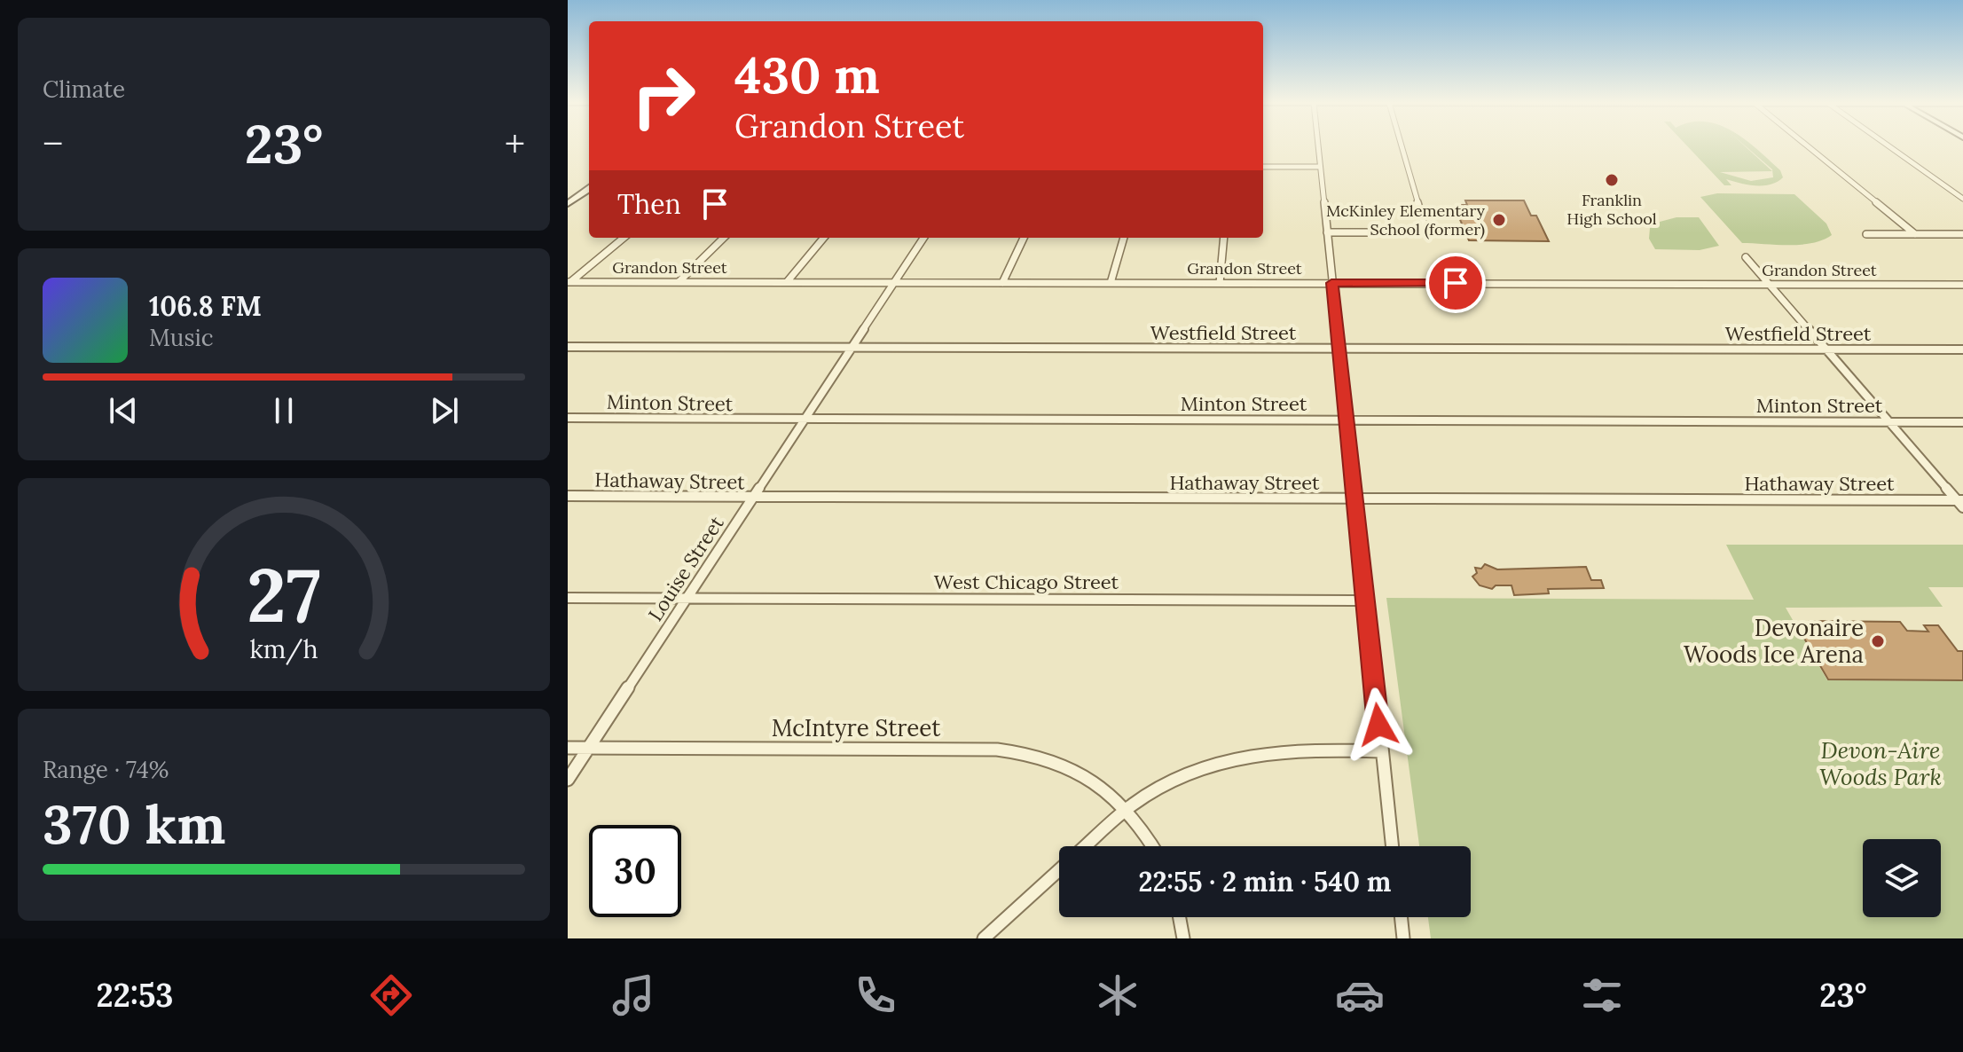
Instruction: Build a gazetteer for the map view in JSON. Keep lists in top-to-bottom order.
{
  "streets": {
    "street": [
      "Grandon Street",
      "Westfield Street",
      "Minton Street",
      "Hathaway Street",
      "Louise Street",
      "West Chicago Street",
      "McIntyre Street"
    ]
  },
  "crossings": [
    ["Grandon Street", "Louise Street"],
    ["Westfield Street", "Louise Street"],
    ["Minton Street", "Louise Street"],
    ["Hathaway Street", "Louise Street"],
    ["Louise Street", "West Chicago Street"],
    ["Louise Street", "McIntyre Street"]
  ],
  "parks": ["Devon-Aire Woods Park"],
  "places": ["Franklin High School", "McKinley Elementary School (former)", "Devonaire Woods Ice Arena"],
  "page": {
    "tile": [
      "Climate",
      ["Range · 74%", "370 km"]
    ],
    "turn": ["430 m", "Grandon Street"],
    "heat": ["−", "23°", "+"],
    "then": "Then",
    "song": ["106.8 FM", "Music"],
    "limit": "30",
    "trip": "22:55 · 2 min · 540 m",
    "tabs": ["22:53", "23°"],
    "gauge": ["27", "km/h"]
  }
}
